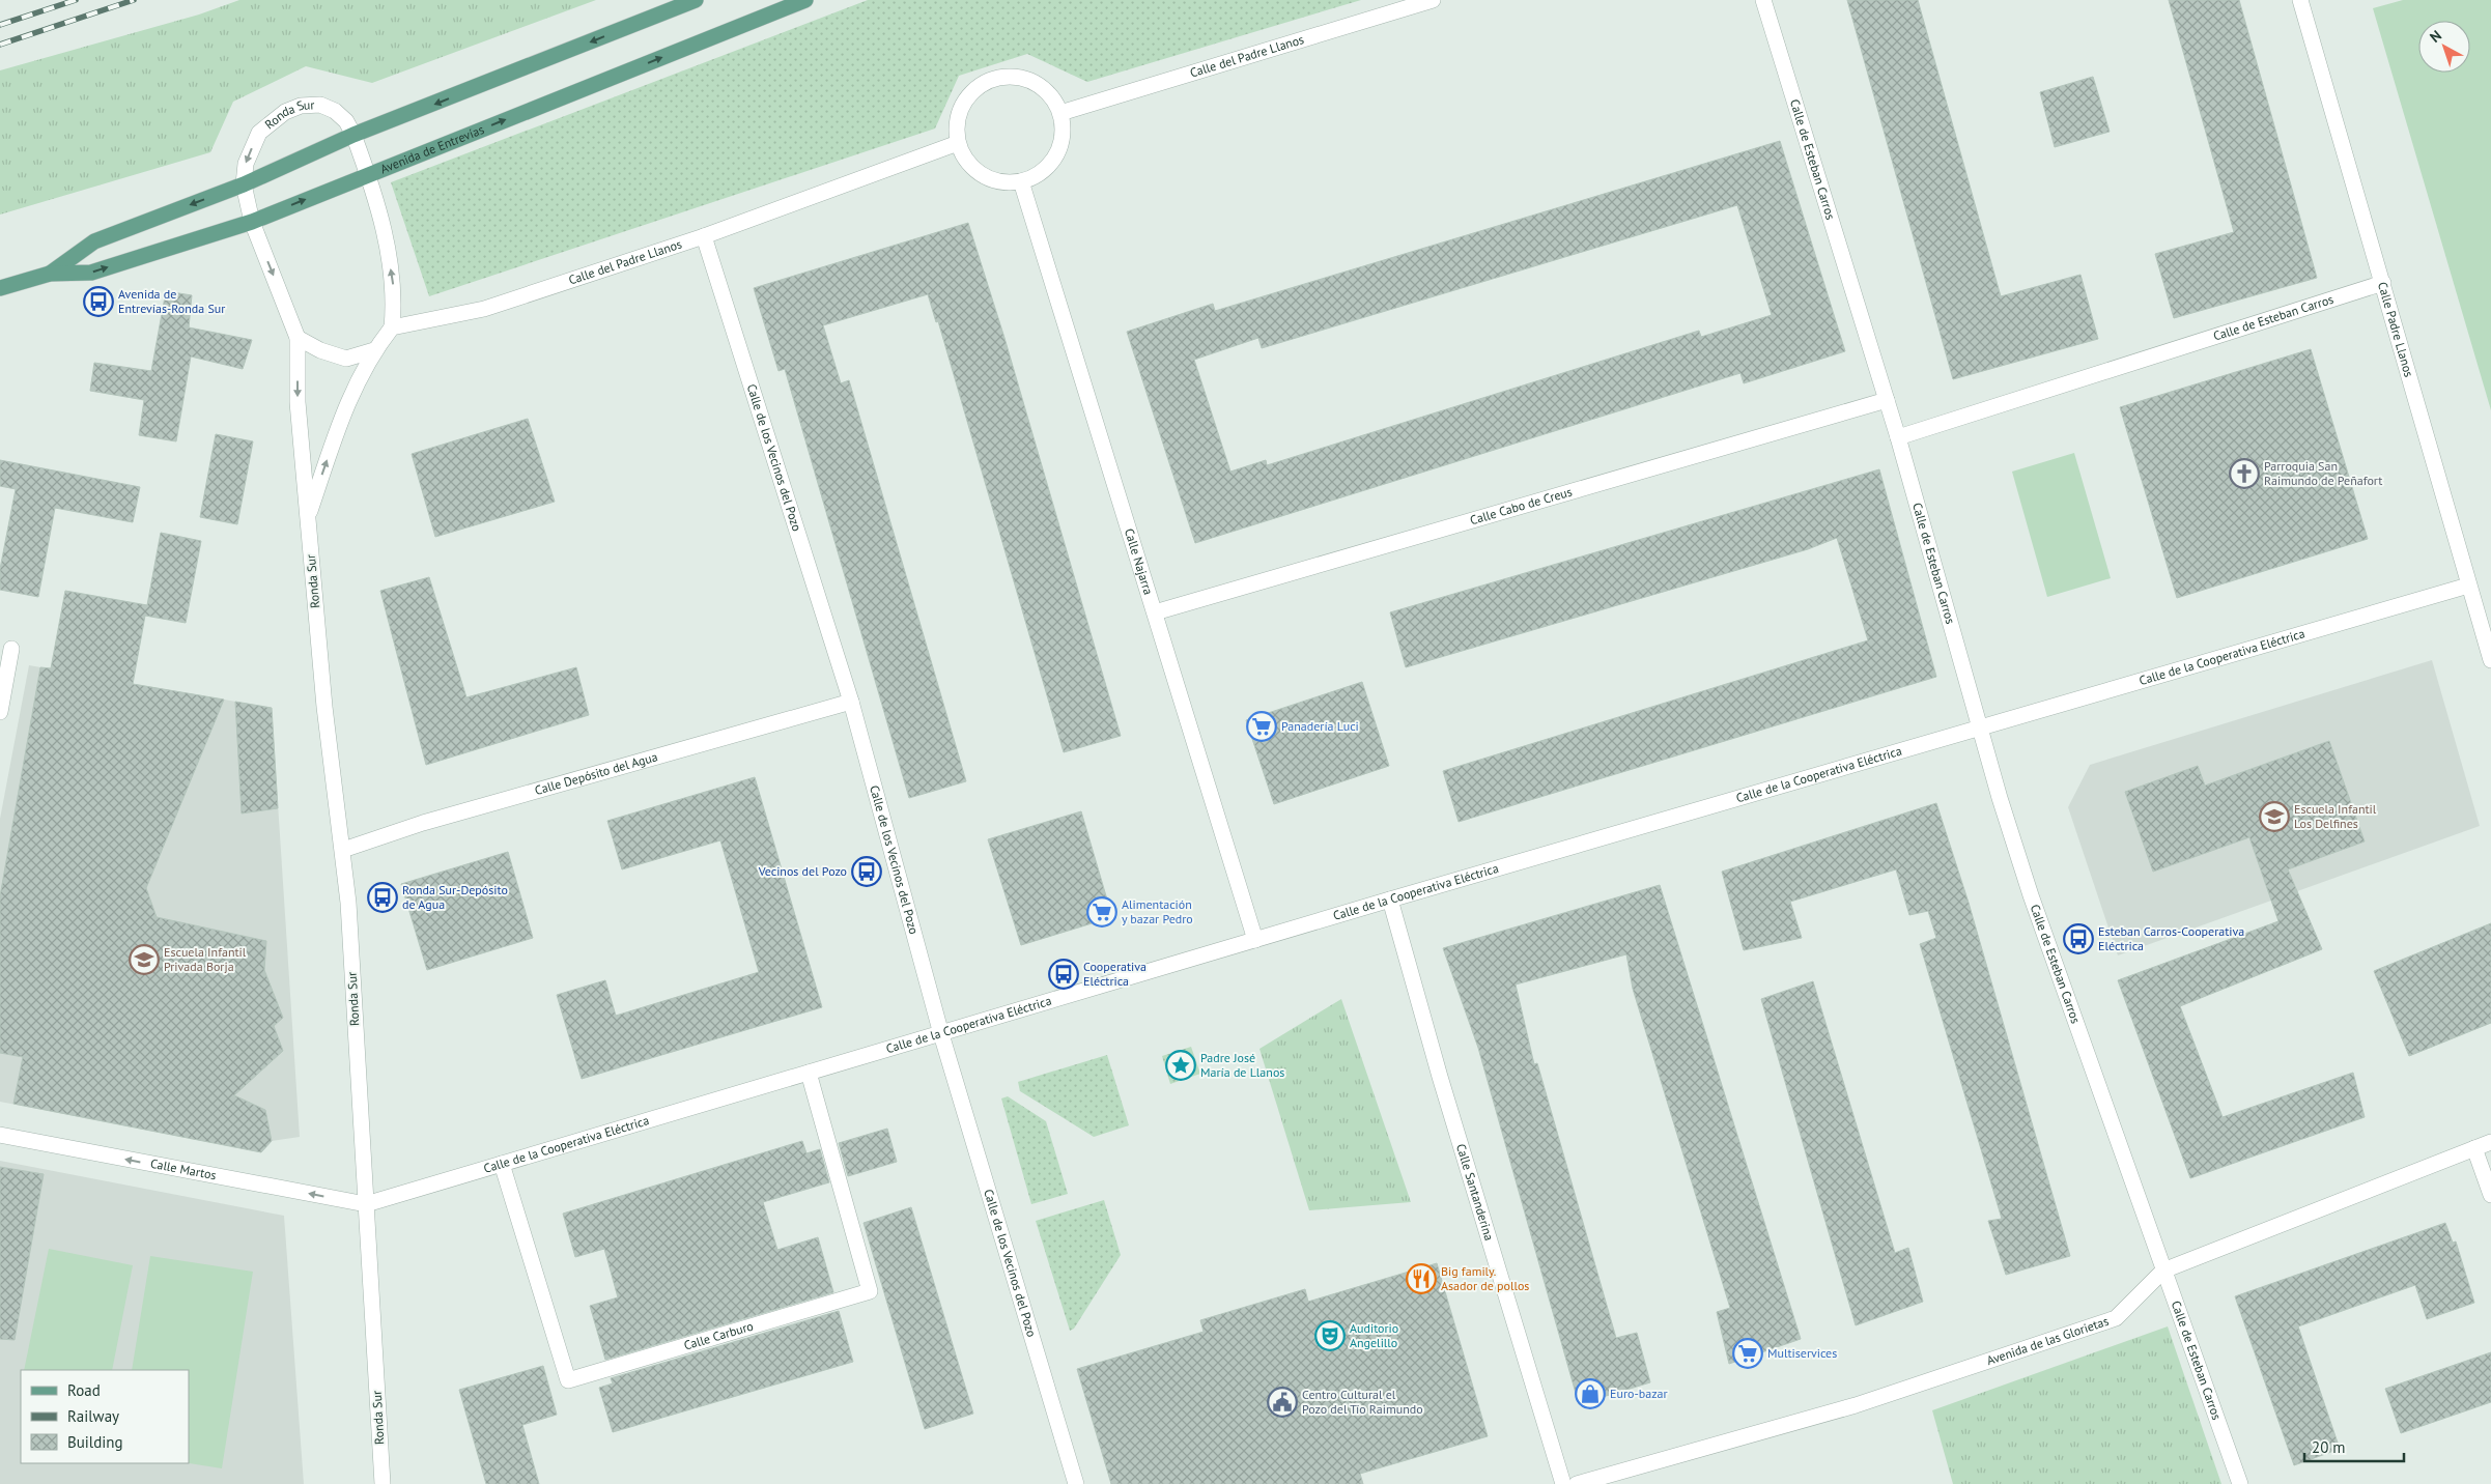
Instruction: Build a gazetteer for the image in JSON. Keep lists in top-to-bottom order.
{
  "streets": {
    "main road": ["Avenida de Entrevías"],
    "street": [
      "Calle del Padre Llanos",
      "Ronda Sur",
      "Calle de Esteban Carros",
      "Calle Padre Llanos",
      "Calle de los Vecinos del Pozo",
      "Calle Cabo de Creus",
      "Calle Najarra",
      "Calle de la Cooperativa Eléctrica",
      "Calle Depósito del Agua",
      "Calle Martos",
      "Calle Santanderina",
      "Calle Carburo",
      "Avenida de las Glorietas"
    ]
  },
  "crossings": [
    ["Calle del Padre Llanos", "Ronda Sur"],
    ["Calle del Padre Llanos", "Calle de los Vecinos del Pozo"],
    ["Calle del Padre Llanos", "Calle Najarra"],
    ["Ronda Sur", "Avenida de Entrevías"],
    ["Ronda Sur", "Calle de la Cooperativa Eléctrica"],
    ["Ronda Sur", "Calle Depósito del Agua"],
    ["Ronda Sur", "Calle Martos"],
    ["Calle de Esteban Carros", "Calle Padre Llanos"],
    ["Calle de Esteban Carros", "Calle Cabo de Creus"],
    ["Calle de Esteban Carros", "Calle de la Cooperativa Eléctrica"],
    ["Calle de Esteban Carros", "Avenida de las Glorietas"],
    ["Calle Padre Llanos", "Calle de la Cooperativa Eléctrica"],
    ["Calle de los Vecinos del Pozo", "Calle de la Cooperativa Eléctrica"],
    ["Calle de los Vecinos del Pozo", "Calle Depósito del Agua"],
    ["Calle Cabo de Creus", "Calle Najarra"],
    ["Calle Najarra", "Calle de la Cooperativa Eléctrica"],
    ["Calle de la Cooperativa Eléctrica", "Calle Martos"],
    ["Calle de la Cooperativa Eléctrica", "Calle Santanderina"],
    ["Calle de la Cooperativa Eléctrica", "Calle Carburo"]
  ],
  "one_way": ["Calle Martos"],
  "places": {
    "bus stop": [
      "Avenida de Entrevías-Ronda Sur",
      "Vecinos del Pozo",
      "Ronda Sur-Depósito de Agua",
      "Esteban Carros-Cooperativa Eléctrica",
      "Cooperativa Eléctrica"
    ],
    "church": ["Parroquia San Raimundo de Peñafort"],
    "supermarket": ["Panadería Luci", "Alimentación y bazar Pedro", "Multiservices"],
    "school or university": ["Escuela Infantil Los Delfines", "Escuela Infantil Privada Borja"],
    "place": ["Padre José María de Llanos"],
    "restaurant": ["Big family. Asador de pollos"],
    "theatre": ["Auditorio Angelillo"],
    "shop": ["Euro-bazar"],
    "public building": ["Centro Cultural el Pozo del Tío Raimundo"]
  },
  "legend": ["Road", "Railway", "Building"],
  "scale_bar": "20 m",
  "north": "top left"
}
